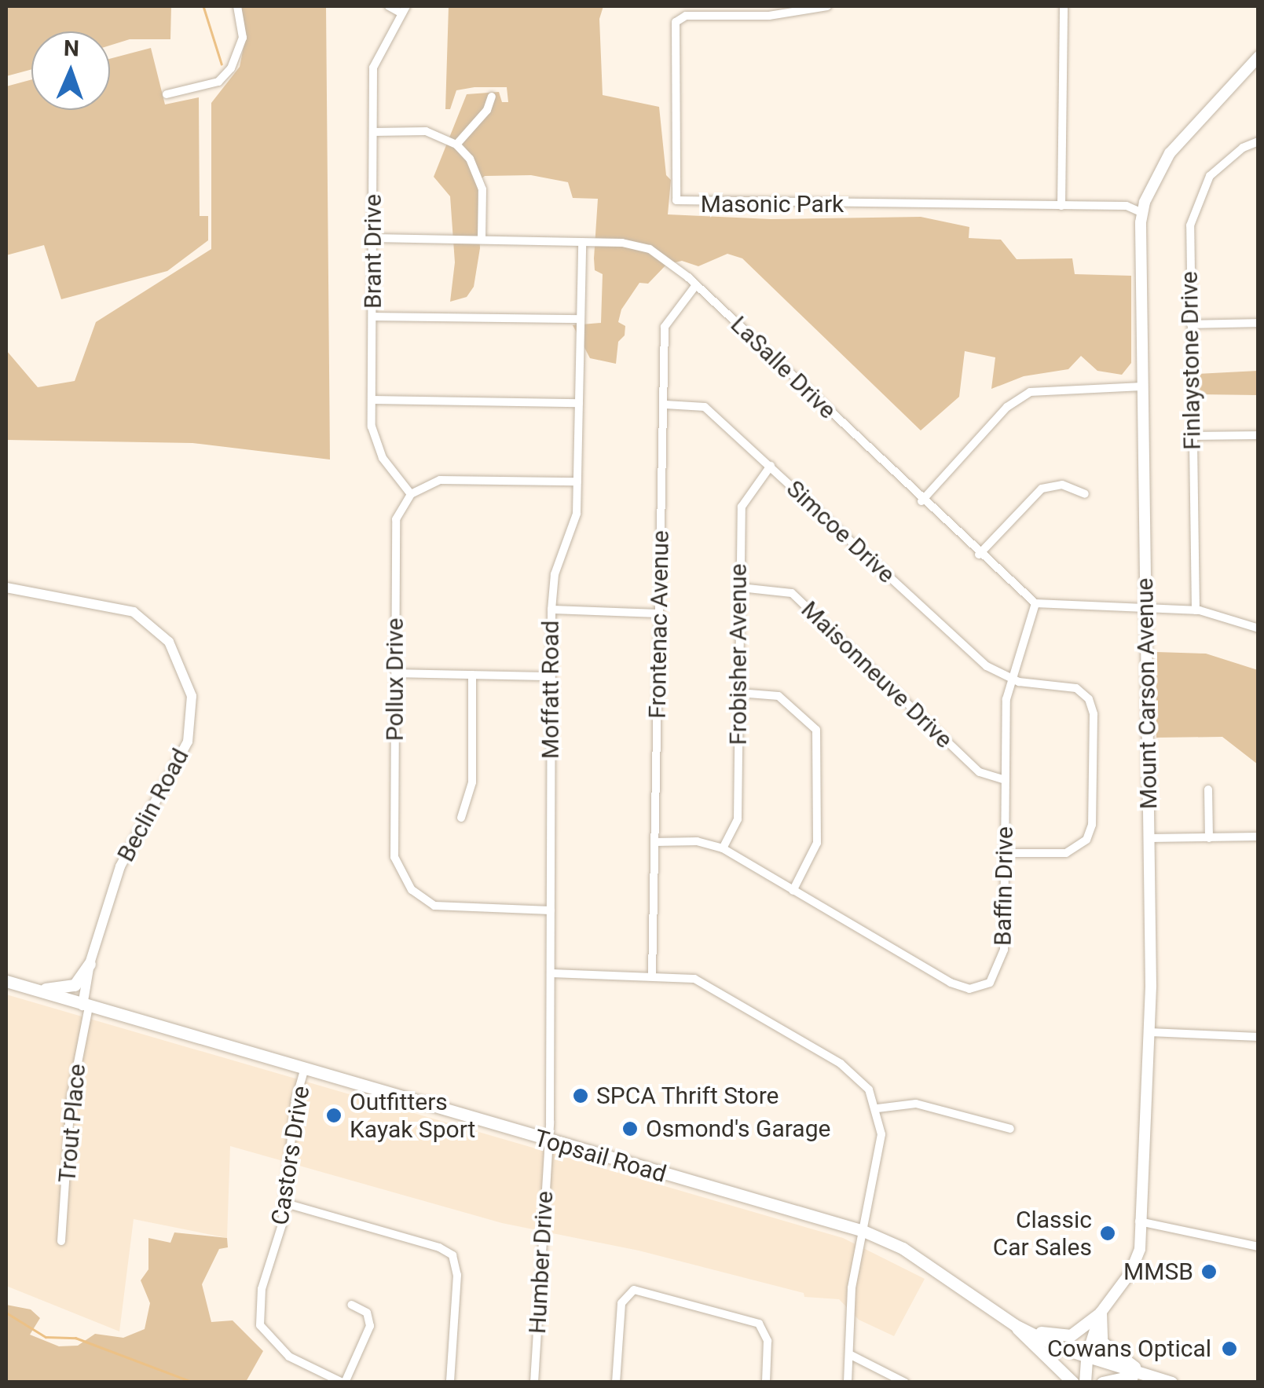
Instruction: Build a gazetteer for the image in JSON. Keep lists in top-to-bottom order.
{
  "streets": {
    "main road": ["Mount Carson Avenue", "Topsail Road"],
    "street": [
      "Masonic Park",
      "Brant Drive",
      "Finlaystone Drive",
      "LaSalle Drive",
      "Simcoe Drive",
      "Frontenac Avenue",
      "Frobisher Avenue",
      "Maisonneuve Drive",
      "Pollux Drive",
      "Moffatt Road",
      "Beclin Road",
      "Baffin Drive",
      "Trout Place",
      "Castors Drive",
      "Humber Drive"
    ]
  },
  "crossings": [
    ["Masonic Park", "Mount Carson Avenue"],
    ["Brant Drive", "LaSalle Drive"],
    ["Brant Drive", "Pollux Drive"],
    ["LaSalle Drive", "Frontenac Avenue"],
    ["LaSalle Drive", "Moffatt Road"],
    ["LaSalle Drive", "Baffin Drive"],
    ["Simcoe Drive", "Frontenac Avenue"],
    ["Simcoe Drive", "Frobisher Avenue"],
    ["Simcoe Drive", "Baffin Drive"],
    ["Frontenac Avenue", "Baffin Drive"],
    ["Frobisher Avenue", "Maisonneuve Drive"],
    ["Frobisher Avenue", "Baffin Drive"],
    ["Maisonneuve Drive", "Baffin Drive"],
    ["Pollux Drive", "Moffatt Road"],
    ["Moffatt Road", "Topsail Road"],
    ["Moffatt Road", "Humber Drive"],
    ["Mount Carson Avenue", "Topsail Road"],
    ["Beclin Road", "Trout Place"],
    ["Beclin Road", "Topsail Road"],
    ["Trout Place", "Topsail Road"],
    ["Castors Drive", "Topsail Road"],
    ["Topsail Road", "Humber Drive"]
  ],
  "places": [
    "SPCA Thrift Store",
    "Outfitters Kayak Sport",
    "Osmond's Garage",
    "Classic Car Sales",
    "MMSB",
    "Cowans Optical"
  ],
  "north": "top"
}
